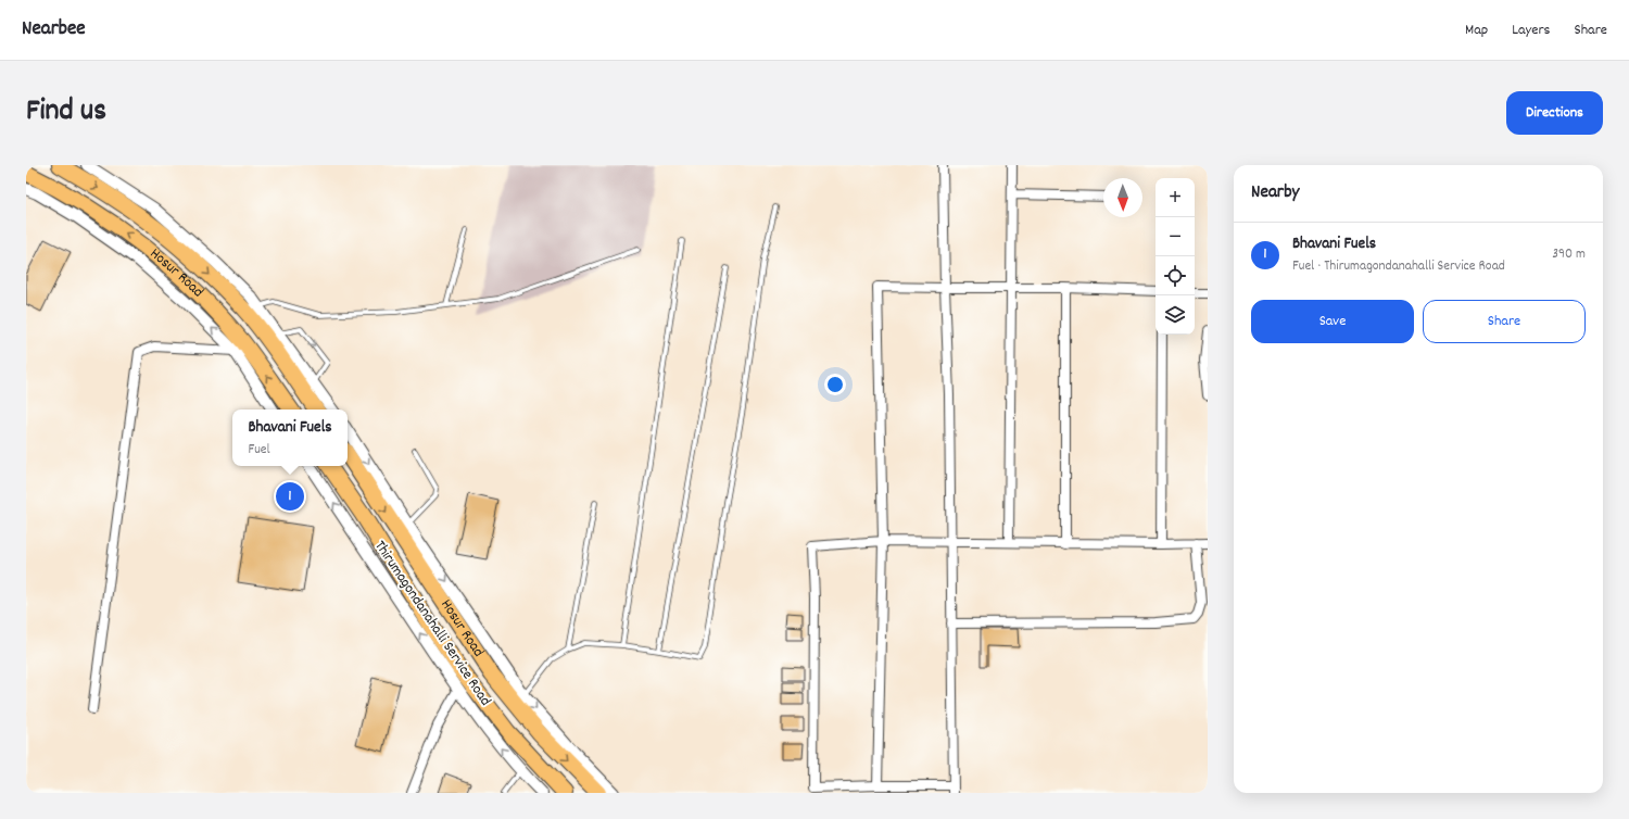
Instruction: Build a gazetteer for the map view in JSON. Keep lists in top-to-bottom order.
{
  "streets": {
    "highway": ["Hosur Road"],
    "street": ["Thirumagondanahalli Service Road"]
  },
  "north": "bottom",
  "page": {
    "header": "Nearbee",
    "nav": ["Map", "Layers", "Share"],
    "title": "Find us",
    "buttons": [
      "Directions",
      ["Save", "Share"]
    ],
    "heading": "Nearby",
    "map_buttons": ["+", "−"],
    "list": [
      {
        "mark": "1",
        "name": "Bhavani Fuels",
        "note": "Fuel · Thirumagondanahalli Service Road",
        "value": "390 m"
      }
    ],
    "popup": ["Bhavani Fuels", "Fuel"],
    "pins": "1"
  }
}
